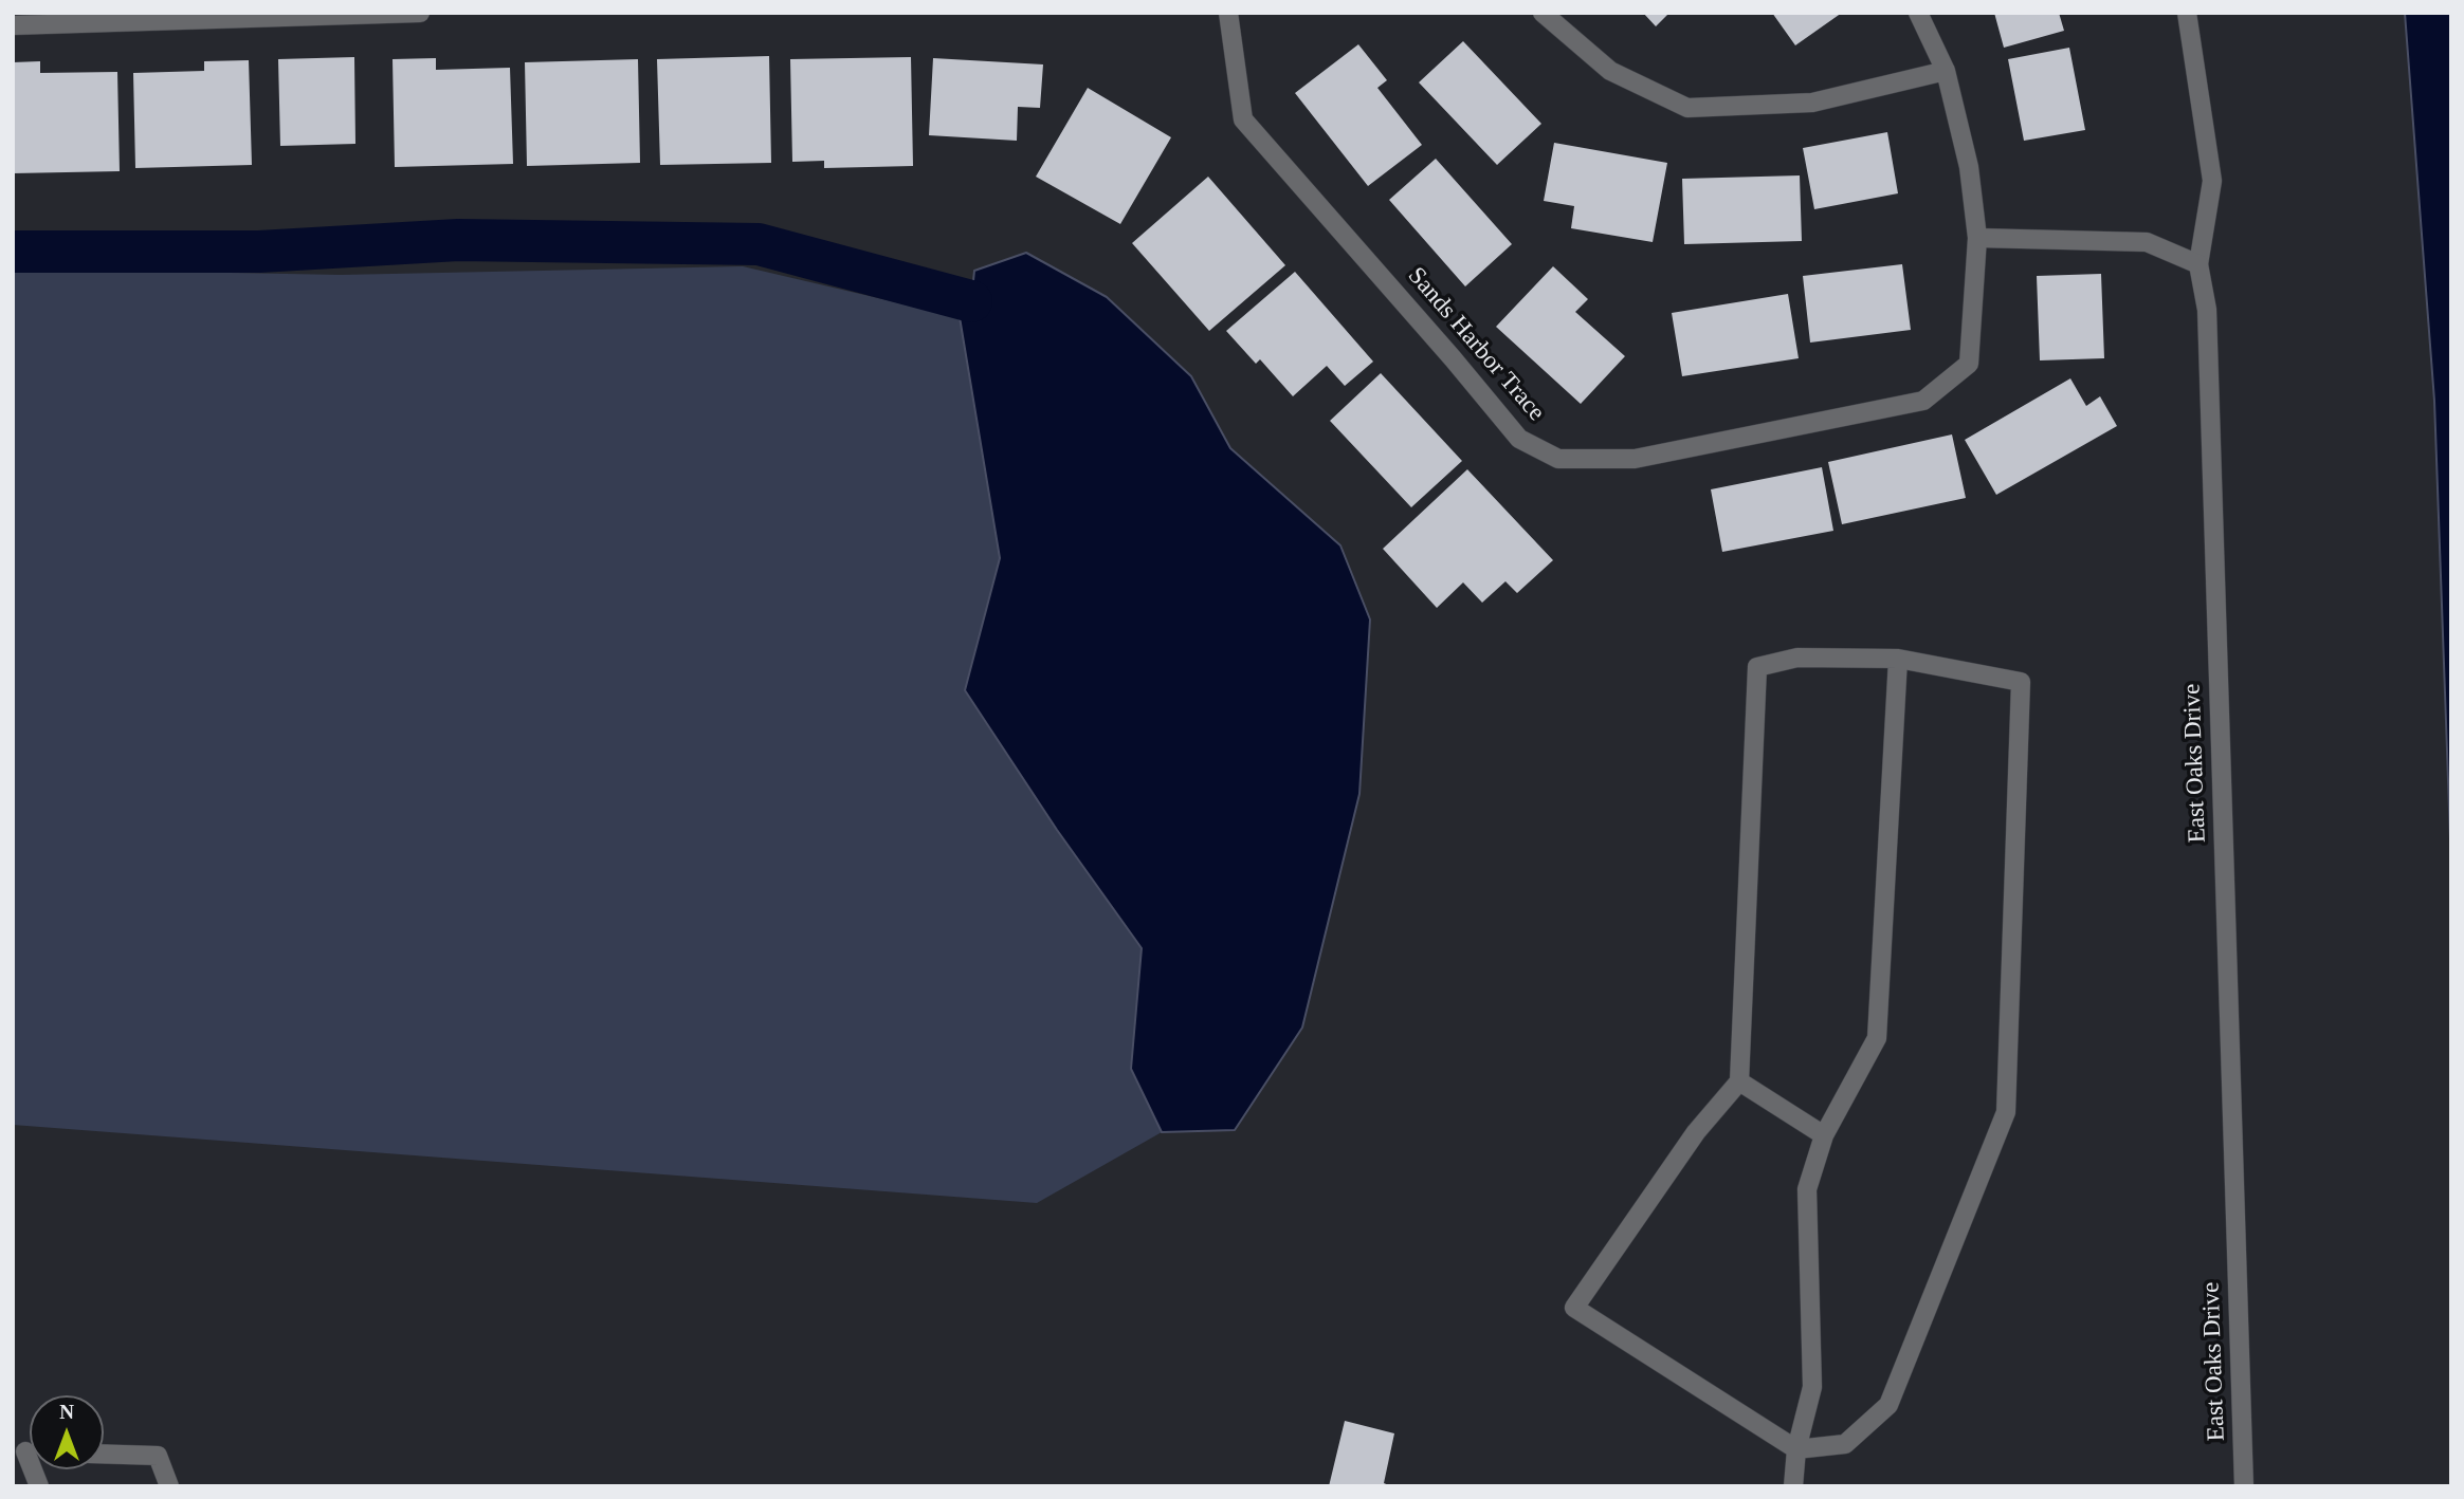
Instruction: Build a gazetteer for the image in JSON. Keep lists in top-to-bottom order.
{
  "streets": {
    "street": ["Sands Harbor Trace", "East Oaks Drive"]
  },
  "north": "top"
}
